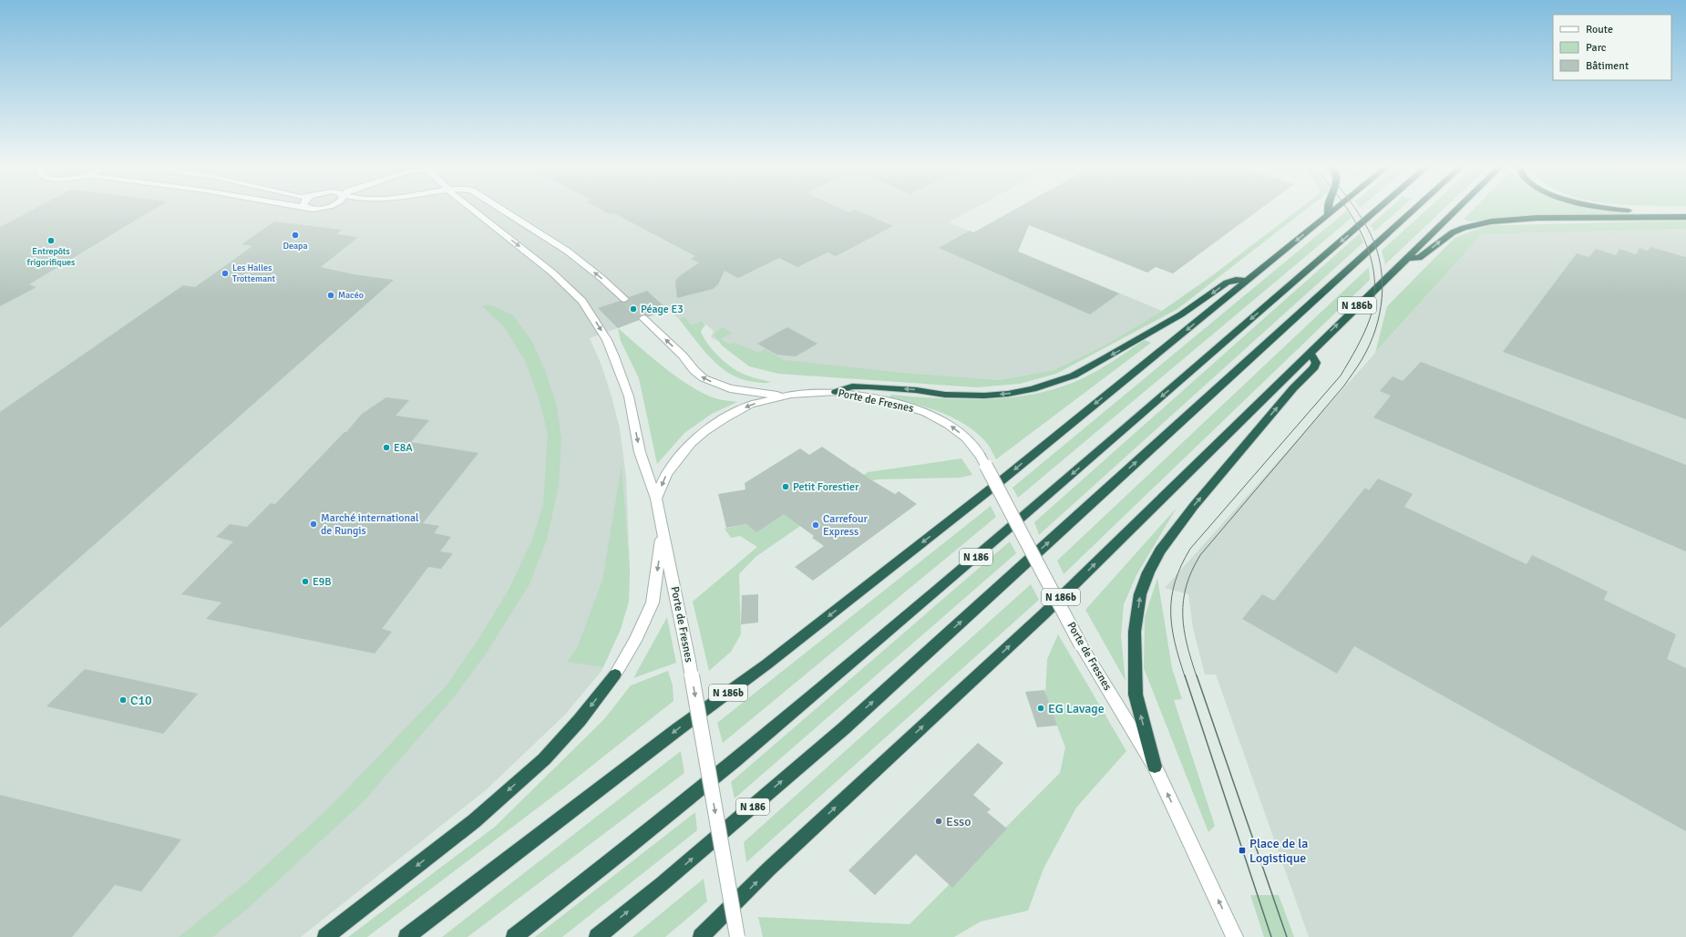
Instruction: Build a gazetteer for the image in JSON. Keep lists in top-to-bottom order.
{
  "streets": {
    "highway": ["N 186b", "N 186"],
    "street": ["Porte de Fresnes"]
  },
  "places": {
    "other": [
      "Deapa",
      "Entrepôts frigorifiques",
      "Les Halles Trottemant",
      "Macéo",
      "Péage E3",
      "E8A",
      "Petit Forestier",
      "Marché international de Rungis",
      "Carrefour Express",
      "E9B",
      "C10",
      "EG Lavage",
      "Esso"
    ],
    "transit": ["Place de la Logistique"]
  },
  "legend": ["Route", "Parc", "Bâtiment"]
}
